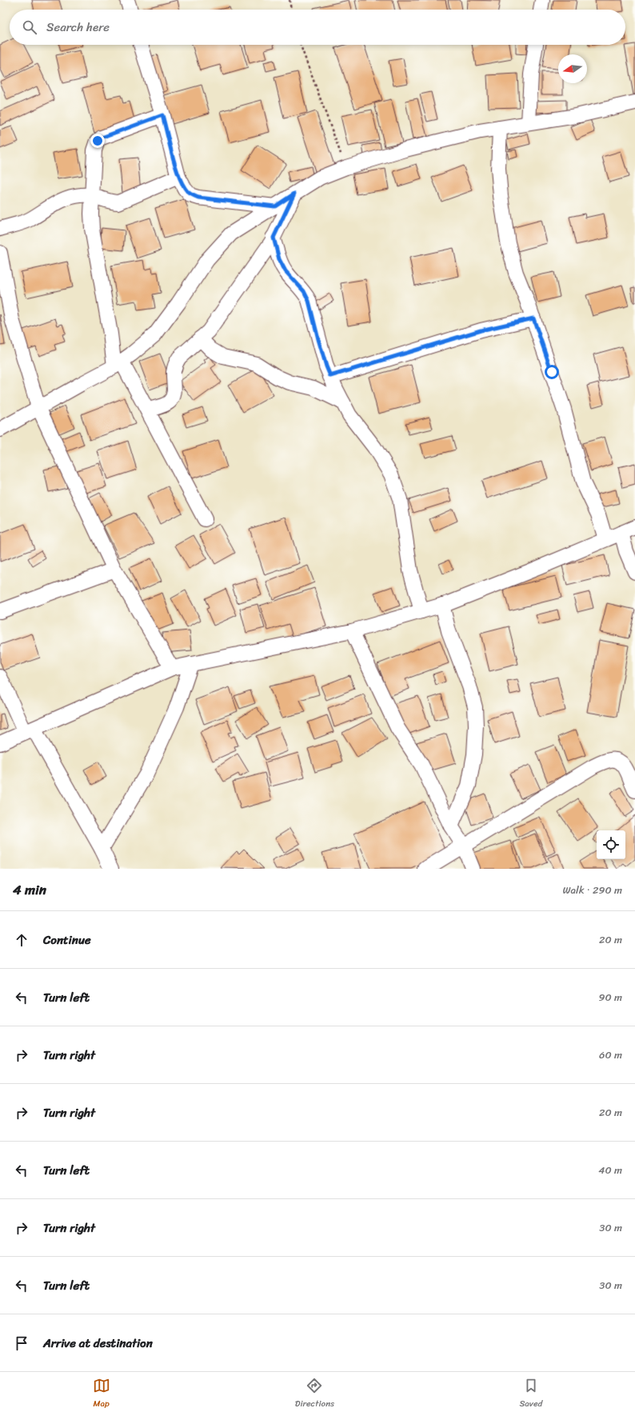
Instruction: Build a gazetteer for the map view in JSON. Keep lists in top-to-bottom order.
{
  "north": "left",
  "page": {
    "search": "Search here",
    "heading": ["4 min", "Walk · 290 m"],
    "list": [
      ["Continue", "20 m"],
      ["Turn left", "90 m"],
      ["Turn right", "60 m"],
      ["Turn right", "20 m"],
      ["Turn left", "40 m"],
      ["Turn right", "30 m"],
      ["Turn left", "30 m"],
      "Arrive at destination"
    ],
    "nav": ["Map", "Directions", "Saved"]
  }
}
